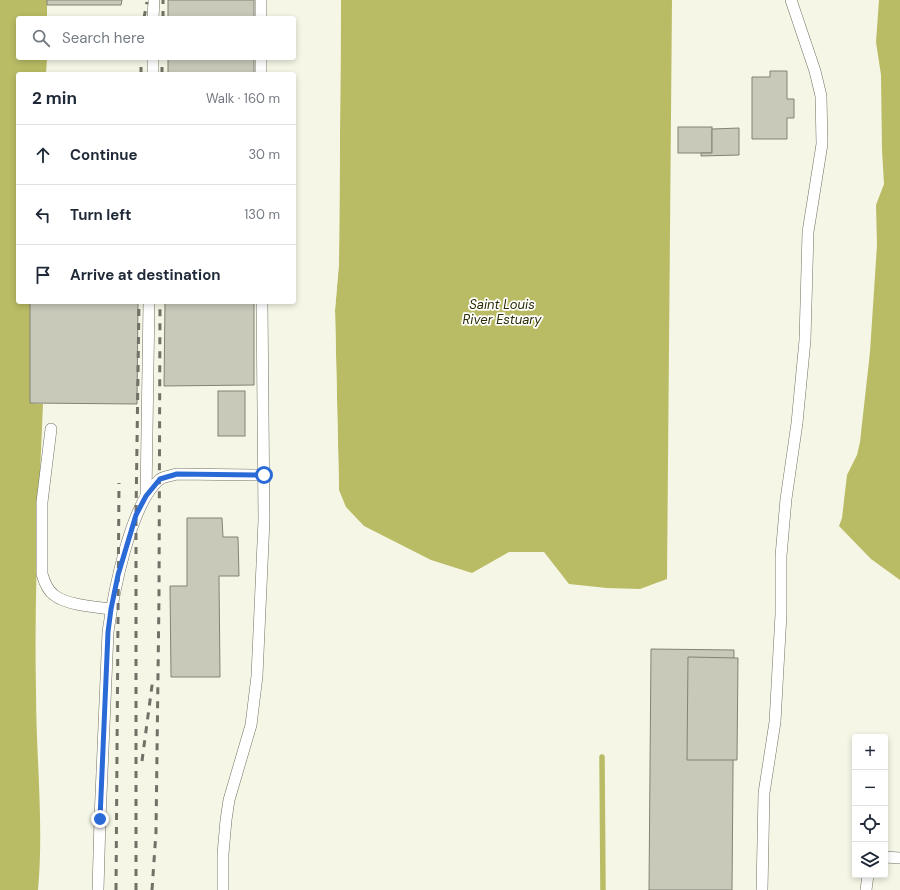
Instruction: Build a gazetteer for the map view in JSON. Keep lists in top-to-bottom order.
{
  "water": ["Saint Louis River Estuary"],
  "page": {
    "search": "Search here",
    "heading": ["2 min", "Walk · 160 m"],
    "list": [
      ["Continue", "30 m"],
      ["Turn left", "130 m"],
      "Arrive at destination"
    ],
    "map_buttons": ["+", "−"]
  }
}
